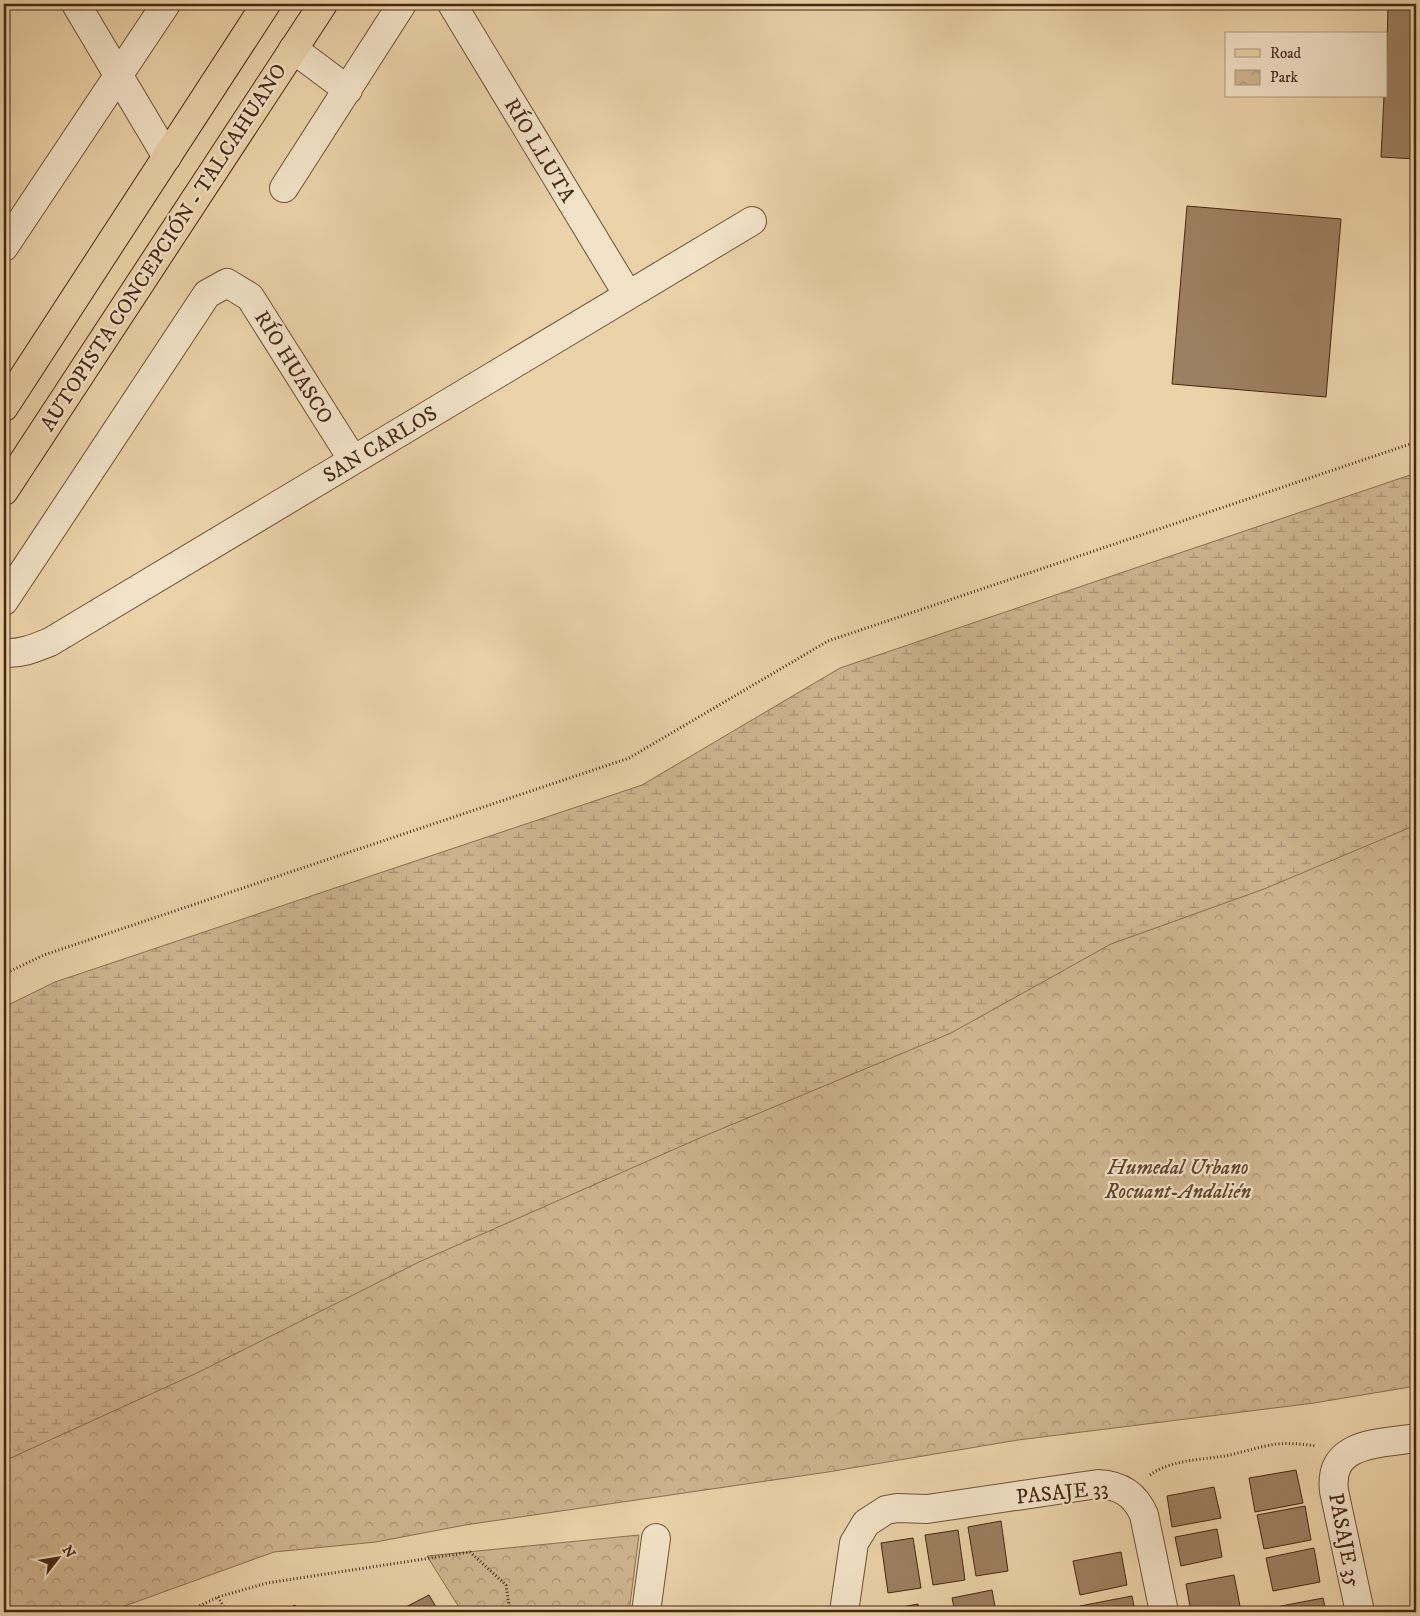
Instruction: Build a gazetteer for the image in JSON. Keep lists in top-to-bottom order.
{
  "streets": {
    "main road": ["AUTOPISTA CONCEPCIÓN - TALCAHUANO"],
    "street": [
      "RÍO LLUTA",
      "RÍO HUASCO",
      "SAN CARLOS",
      "PASAJE 33",
      "PASAJE 35"
    ]
  },
  "crossings": [
    ["RÍO LLUTA", "SAN CARLOS"],
    ["RÍO HUASCO", "SAN CARLOS"]
  ],
  "parks": ["Humedal Urbano Rocuant-Andalién"],
  "legend": ["Road", "Park"],
  "north": "top right"
}
